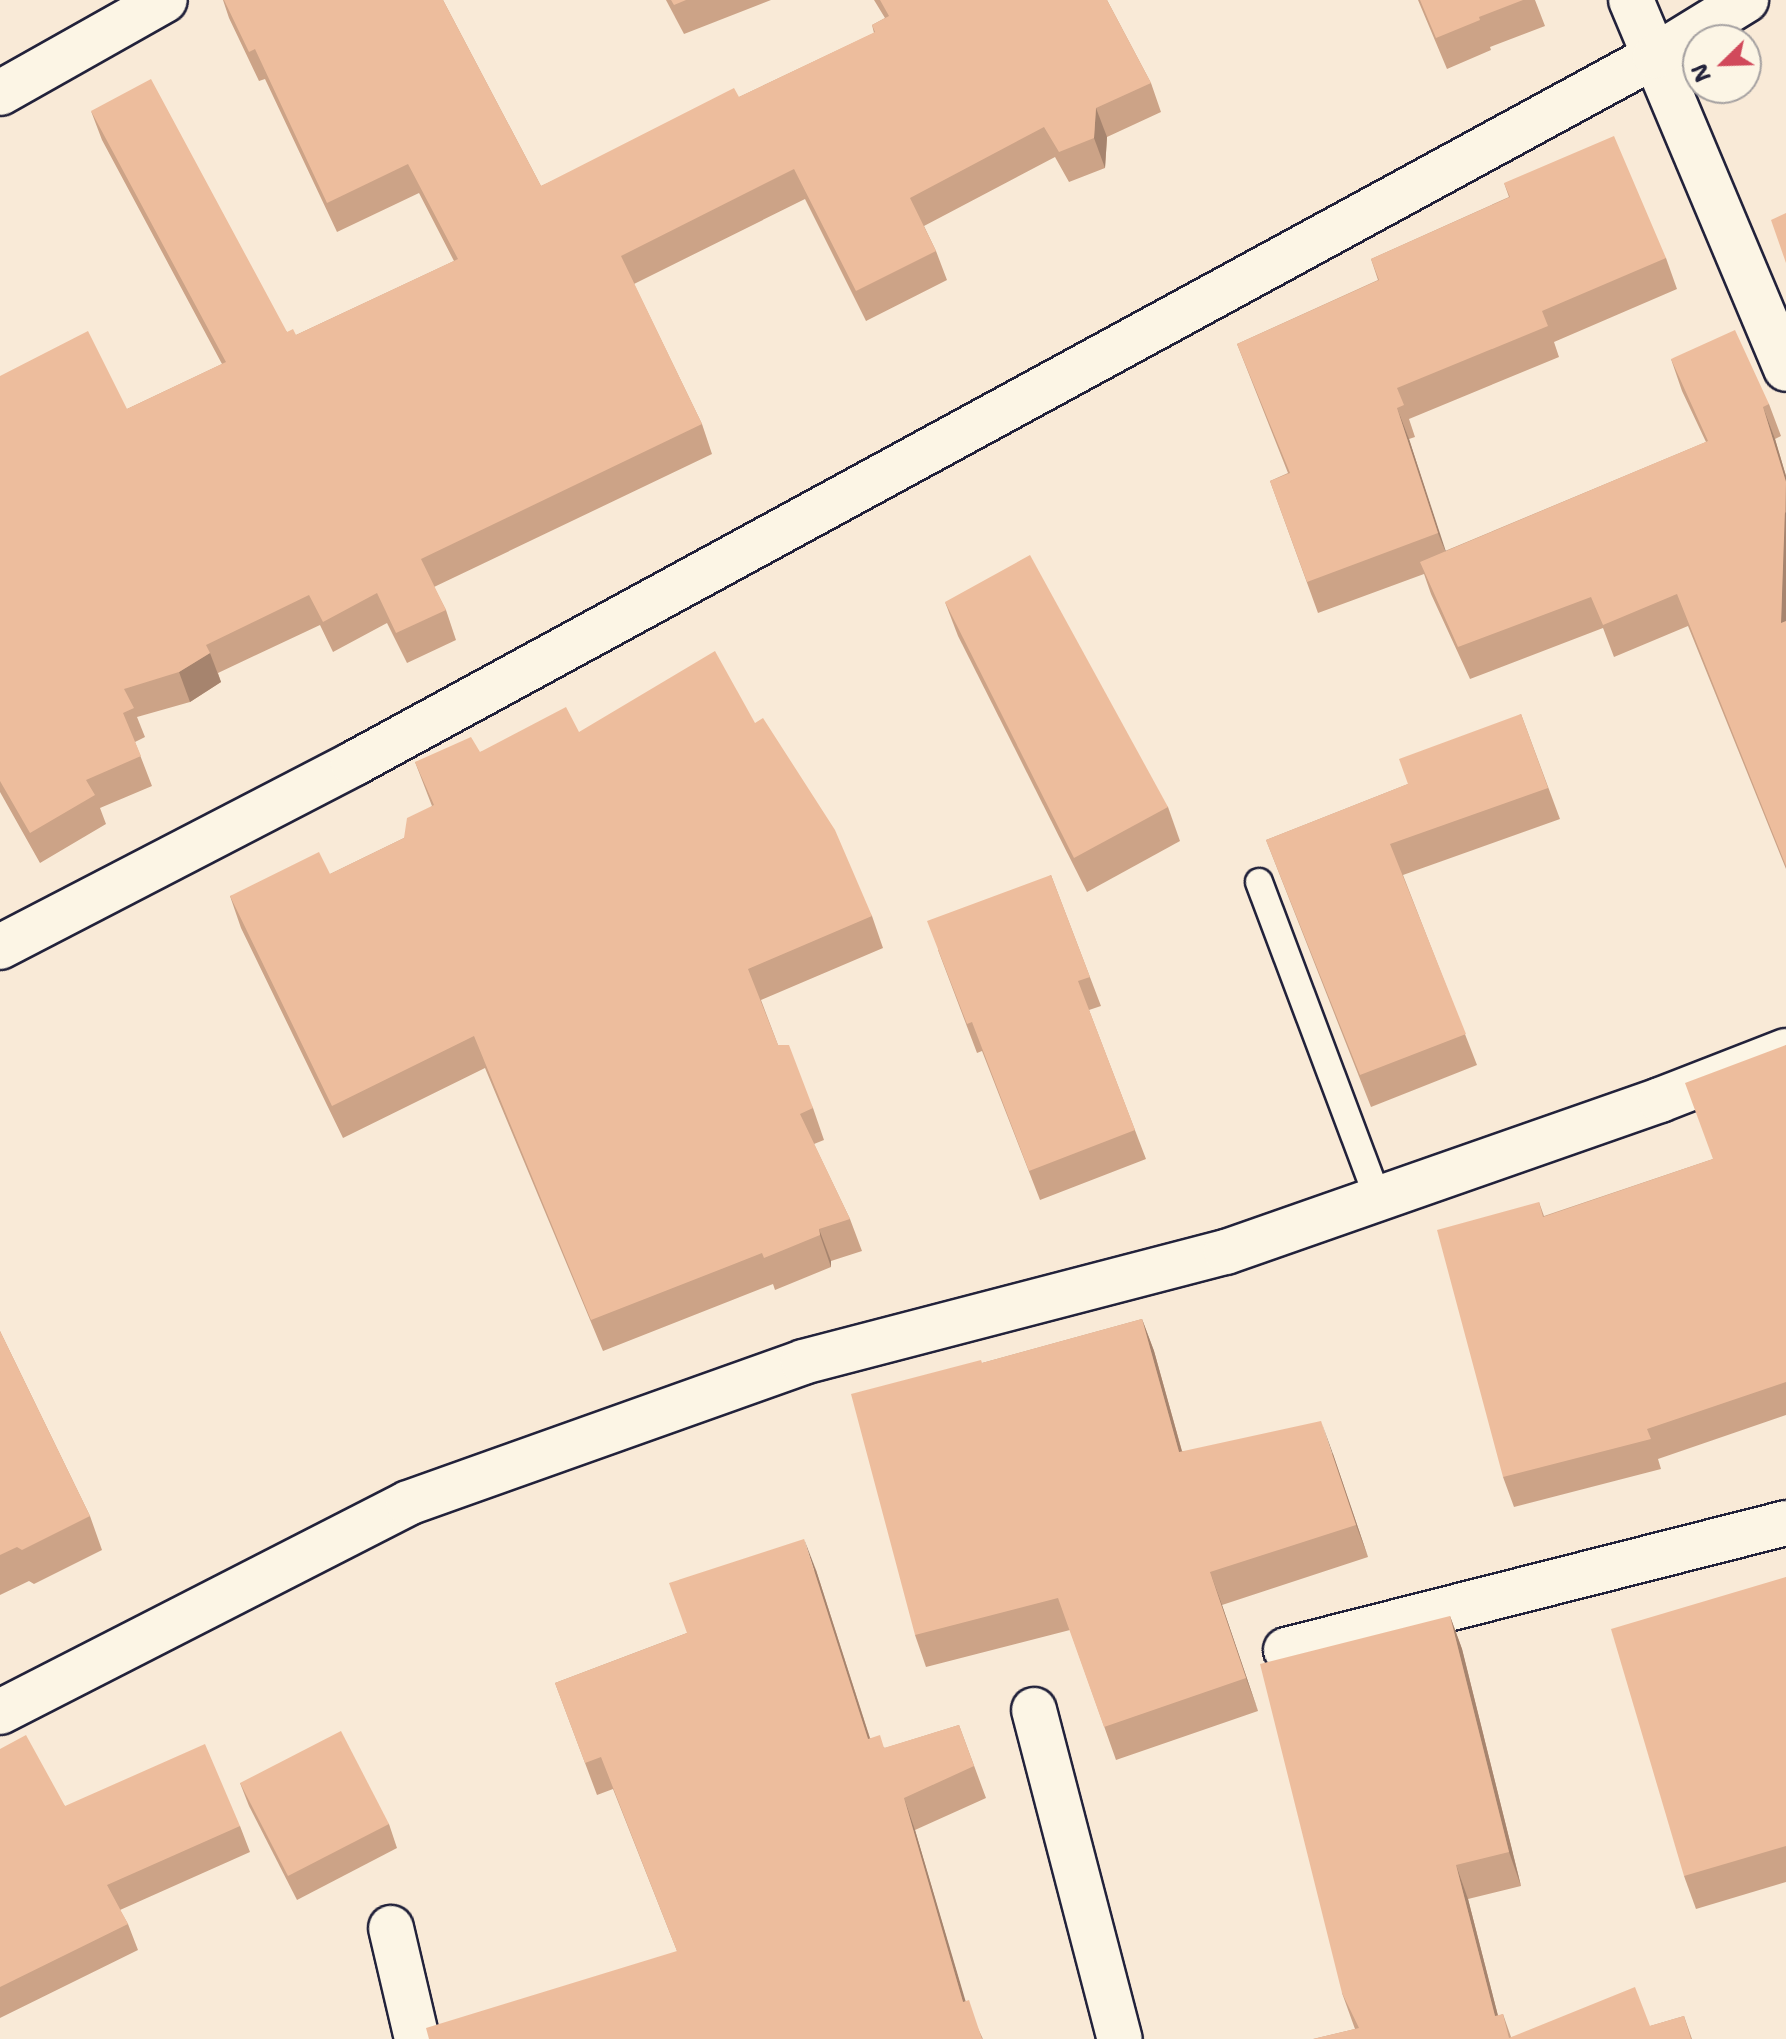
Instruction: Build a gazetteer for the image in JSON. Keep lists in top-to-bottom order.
{
  "north": "bottom left"
}
